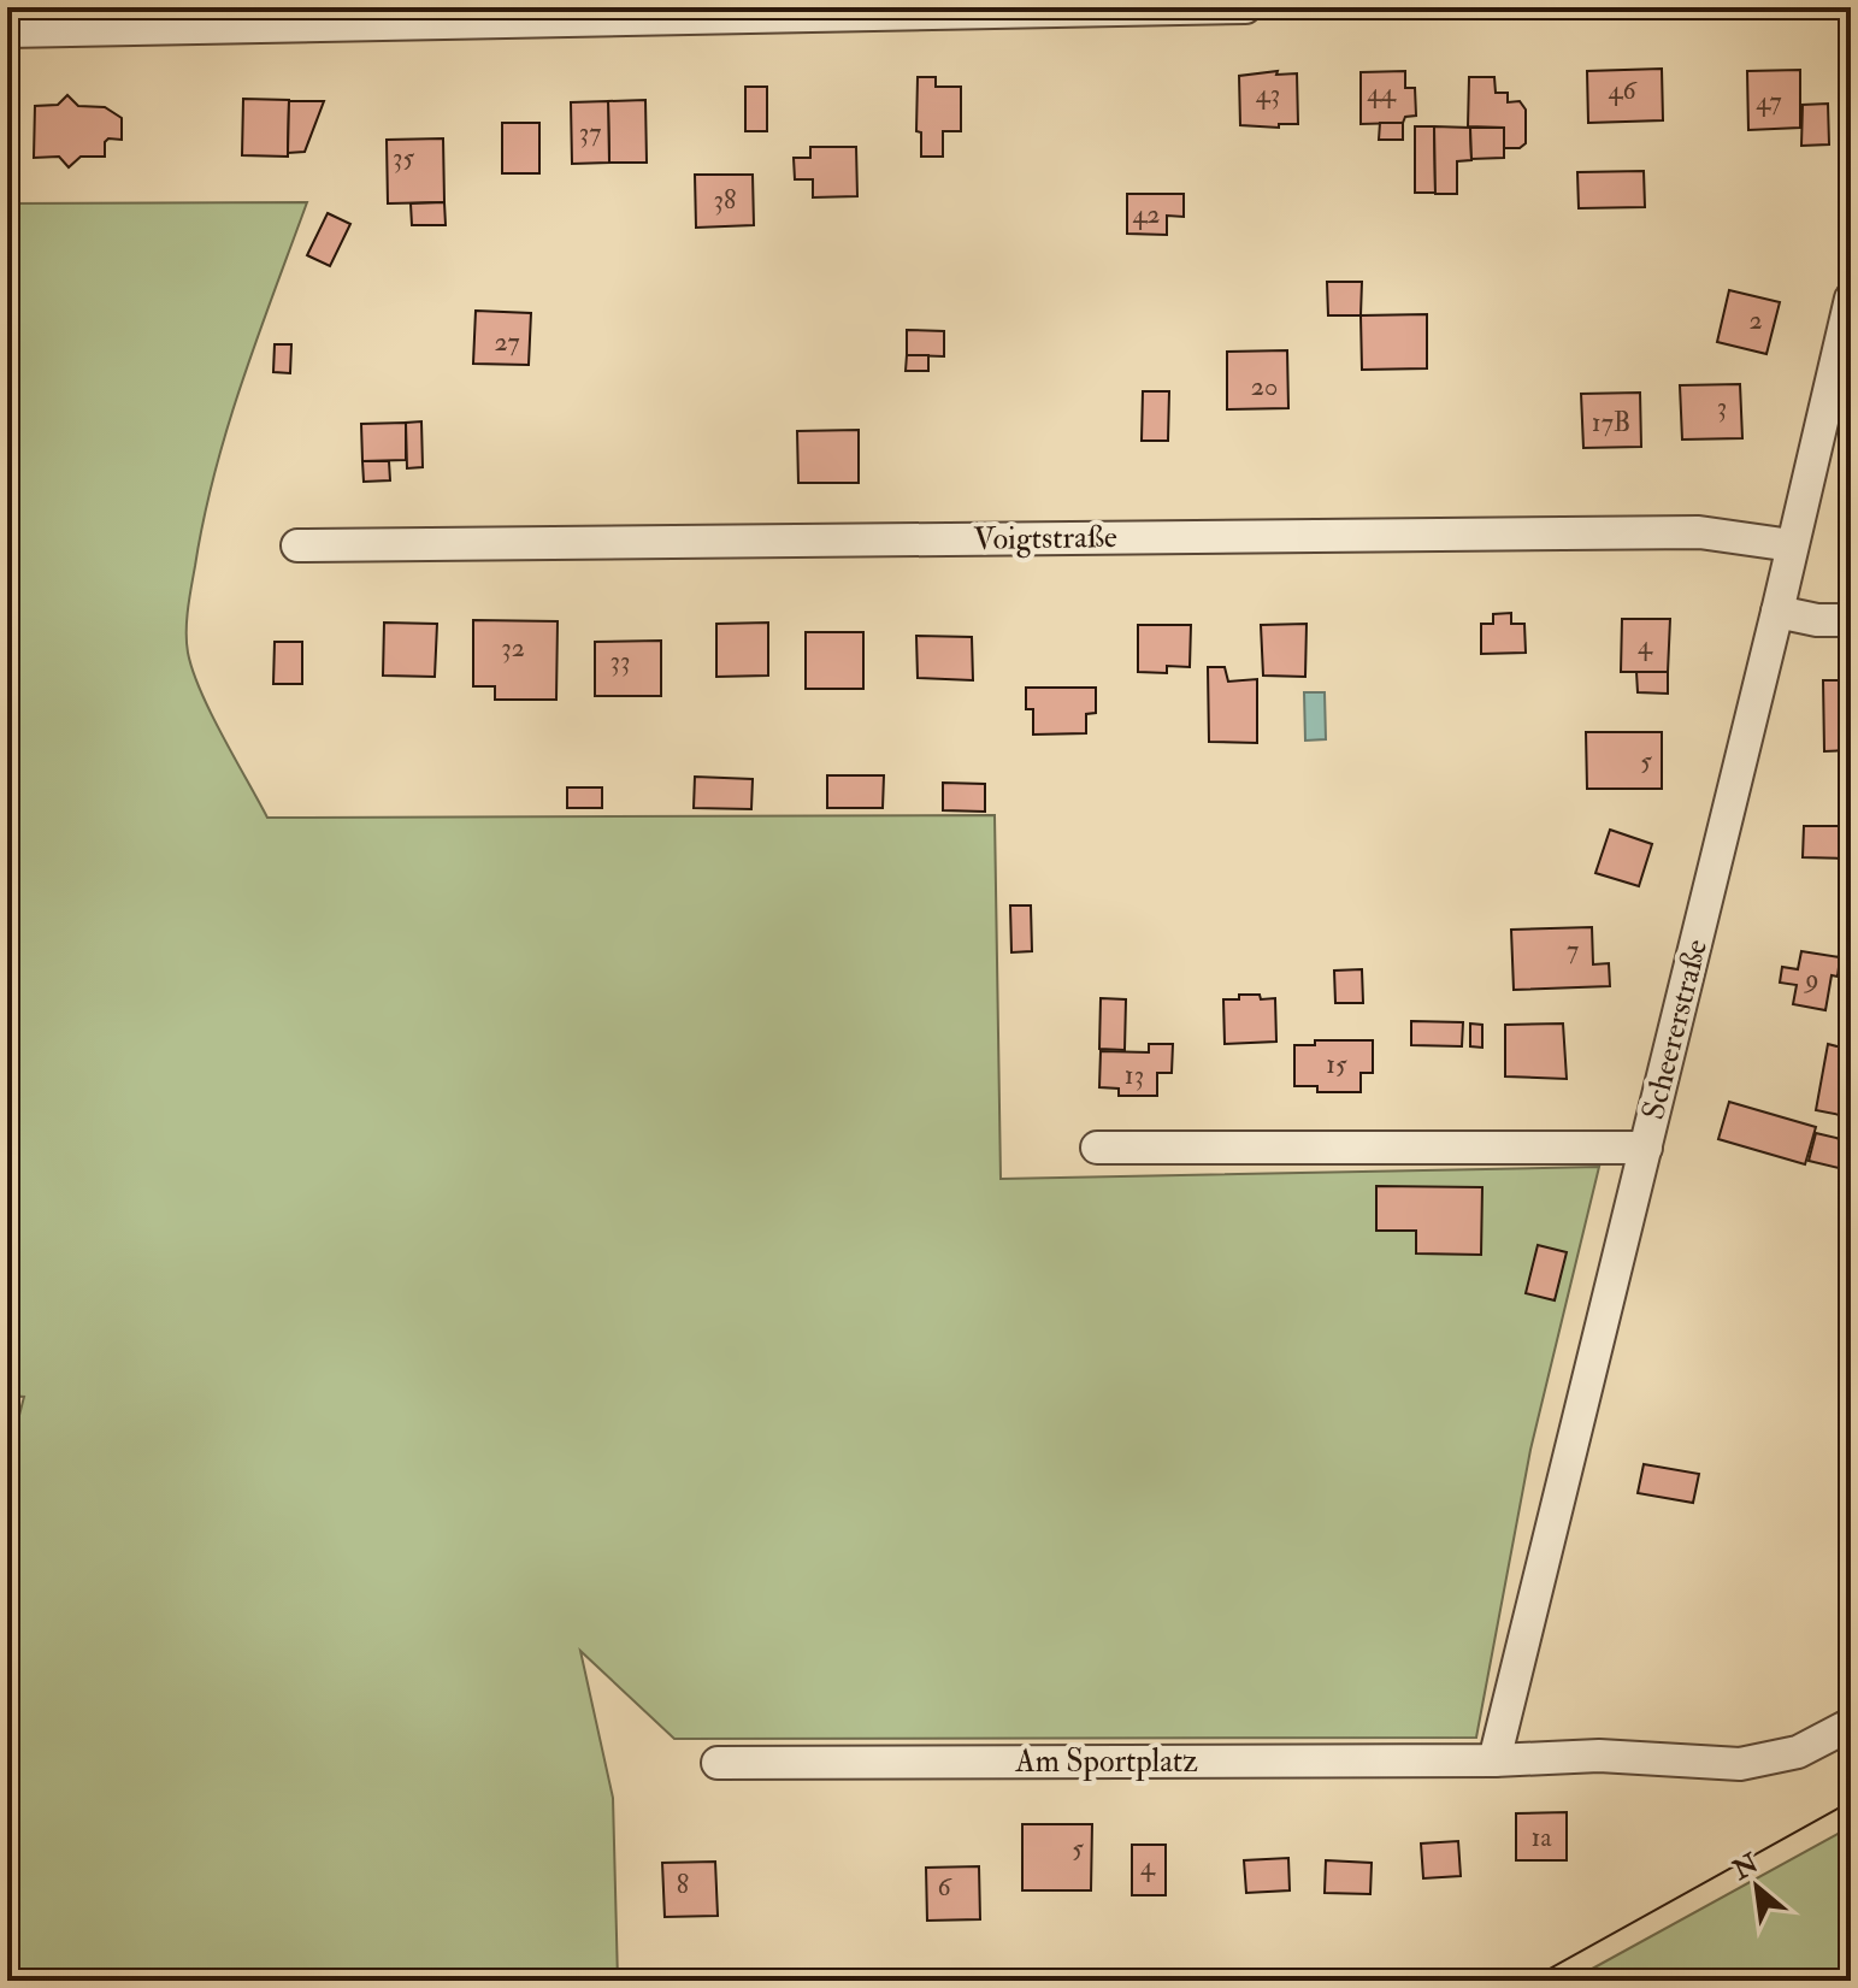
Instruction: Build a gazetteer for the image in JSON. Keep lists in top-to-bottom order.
{
  "streets": {
    "street": ["Voigtstraße", "Scheererstraße", "Am Sportplatz"]
  },
  "crossings": [
    ["Voigtstraße", "Scheererstraße"],
    ["Scheererstraße", "Am Sportplatz"]
  ],
  "house_numbers": [
    "46",
    "44",
    "43",
    "47",
    "37",
    "35",
    "38",
    "42",
    "2",
    "27",
    "20",
    "3",
    "17B",
    "4",
    "32",
    "33",
    "5",
    "7",
    "9",
    "15",
    "13",
    "1a",
    "5",
    "4",
    "8",
    "6"
  ],
  "north": "top left"
}
